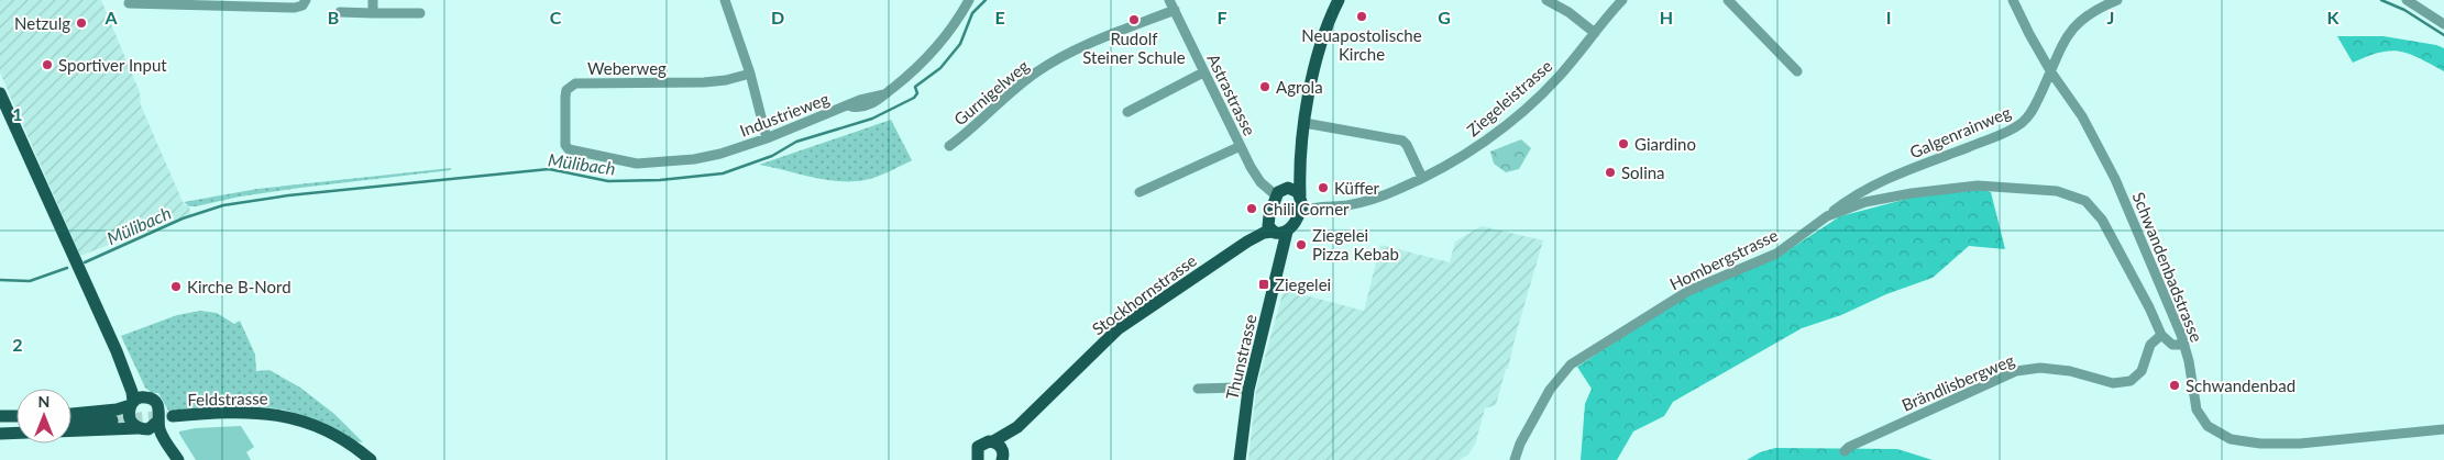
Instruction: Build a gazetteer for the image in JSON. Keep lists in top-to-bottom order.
{
  "streets": {
    "main road": ["Stockhornstrasse", "Thunstrasse", "Feldstrasse"],
    "street": [
      "Weberweg",
      "Gurnigelweg",
      "Astrastrasse",
      "Ziegeleistrasse",
      "Industrieweg",
      "Galgenrainweg",
      "Hombergstrasse",
      "Schwandenbadstrasse",
      "Brändlisbergweg"
    ]
  },
  "crossings": [
    ["Weberweg", "Industrieweg"],
    ["Gurnigelweg", "Astrastrasse"],
    ["Ziegeleistrasse", "Stockhornstrasse"],
    ["Galgenrainweg", "Hombergstrasse"],
    ["Galgenrainweg", "Schwandenbadstrasse"],
    ["Hombergstrasse", "Brändlisbergweg"],
    ["Stockhornstrasse", "Thunstrasse"]
  ],
  "water": ["Mülibach"],
  "places": {
    "other": [
      "Neuapostolische Kirche",
      "Rudolf Steiner Schule",
      "Netzulg",
      "Sportiver Input",
      "Agrola",
      "Giardino",
      "Solina",
      "Küffer",
      "Chili Corner",
      "Ziegelei Pizza Kebab",
      "Kirche B-Nord",
      "Schwandenbad"
    ],
    "transit": ["Ziegelei"]
  },
  "north": "top",
  "grid": {
    "columns": [
      "A",
      "B",
      "C",
      "D",
      "E",
      "F",
      "G",
      "H",
      "I",
      "J",
      "K"
    ],
    "rows": ["1", "2"]
  }
}
